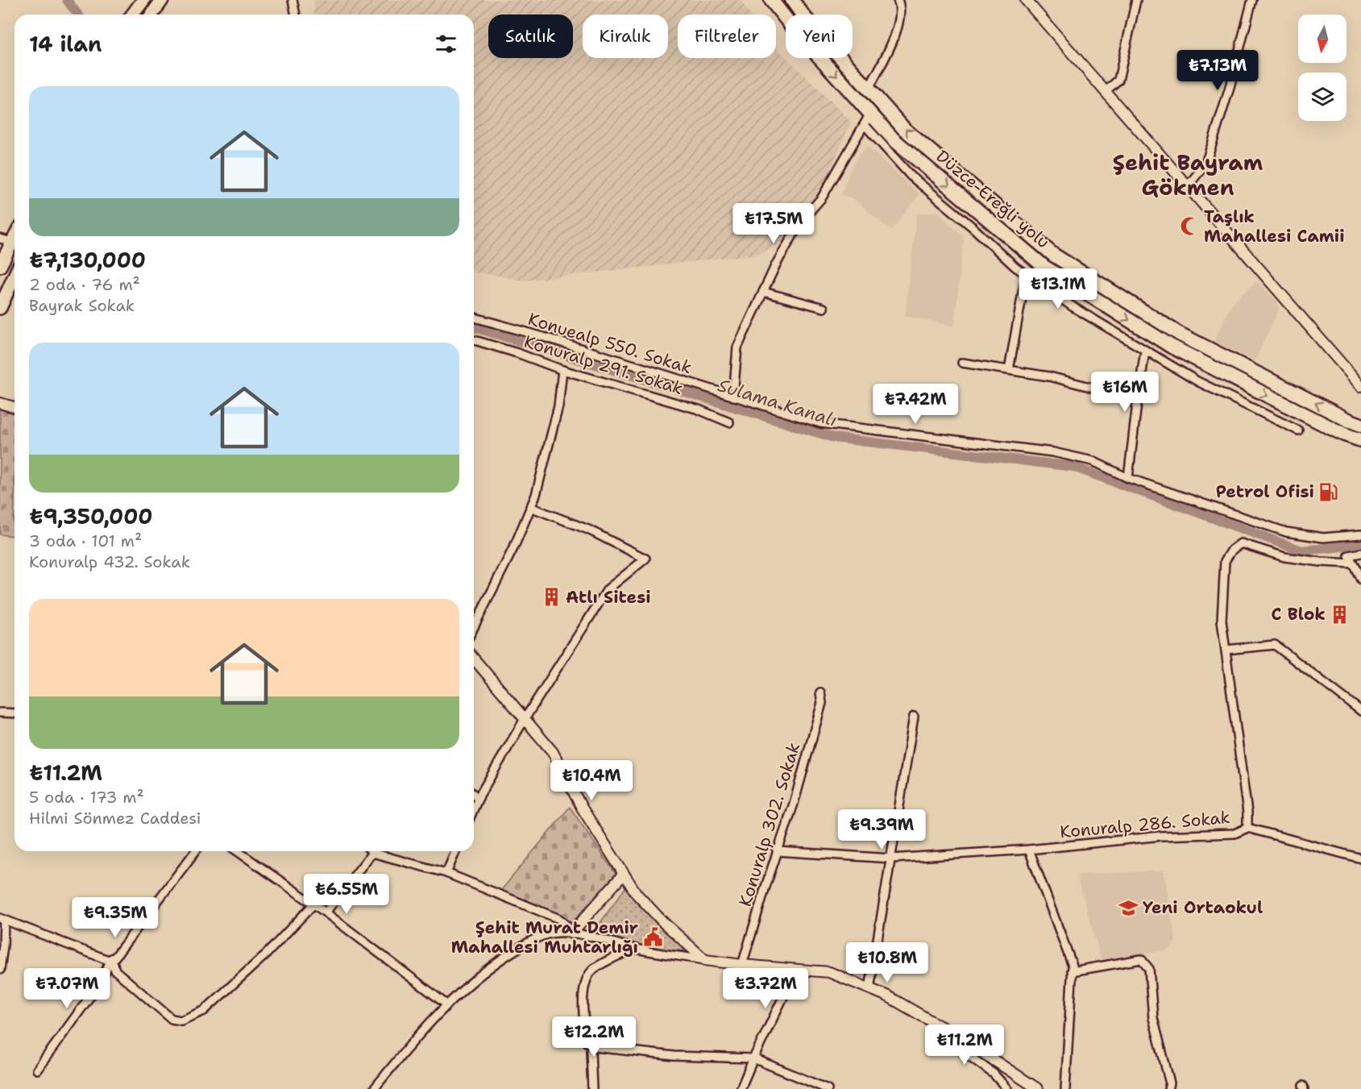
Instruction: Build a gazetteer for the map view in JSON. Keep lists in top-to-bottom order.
{
  "streets": {
    "highway": ["Düzce-Ereğli yolu"],
    "street": [
      "Konuealp 550. Sokak",
      "Konuralp 291. Sokak",
      "Konuralp 302. Sokak",
      "Konuralp 286. Sokak"
    ]
  },
  "crossings": [
    ["Konuralp 302. Sokak", "Konuralp 286. Sokak"]
  ],
  "districts": ["Şehit Bayram Gökmen"],
  "water": ["Sulama Kanalı"],
  "places": {
    "mosque": ["Taşlık Mahallesi Camii"],
    "fuel station": ["Petrol Ofisi"],
    "building": ["Atlı Sitesi", "C Blok"],
    "school or university": ["Yeni Ortaokul"],
    "public building": ["Şehit Murat Demir Mahallesi Muhtarlığı"]
  },
  "north": "bottom",
  "page": {
    "chip": [
      "Satılık",
      "Kiralık",
      "Filtreler",
      "Yeni"
    ],
    "heading": "14 ilan",
    "price": [
      "₺7.13M",
      "₺17.5M",
      "₺13.1M",
      "₺16M",
      "₺7.42M",
      "₺10.4M",
      "₺9.39M",
      "₺6.55M",
      "₺9.35M",
      "₺10.8M",
      "₺7.07M",
      "₺3.72M",
      "₺12.2M",
      "₺11.2M"
    ],
    "list": [
      {
        "name": "₺7,130,000",
        "note": "2 oda · 76 m² · Bayrak Sokak"
      },
      {
        "name": "₺9,350,000",
        "note": "3 oda · 101 m² · Konuralp 432. Sokak"
      },
      {
        "name": "₺11.2M",
        "note": "5 oda · 173 m² · Hilmi Sönmez Caddesi"
      }
    ]
  }
}
